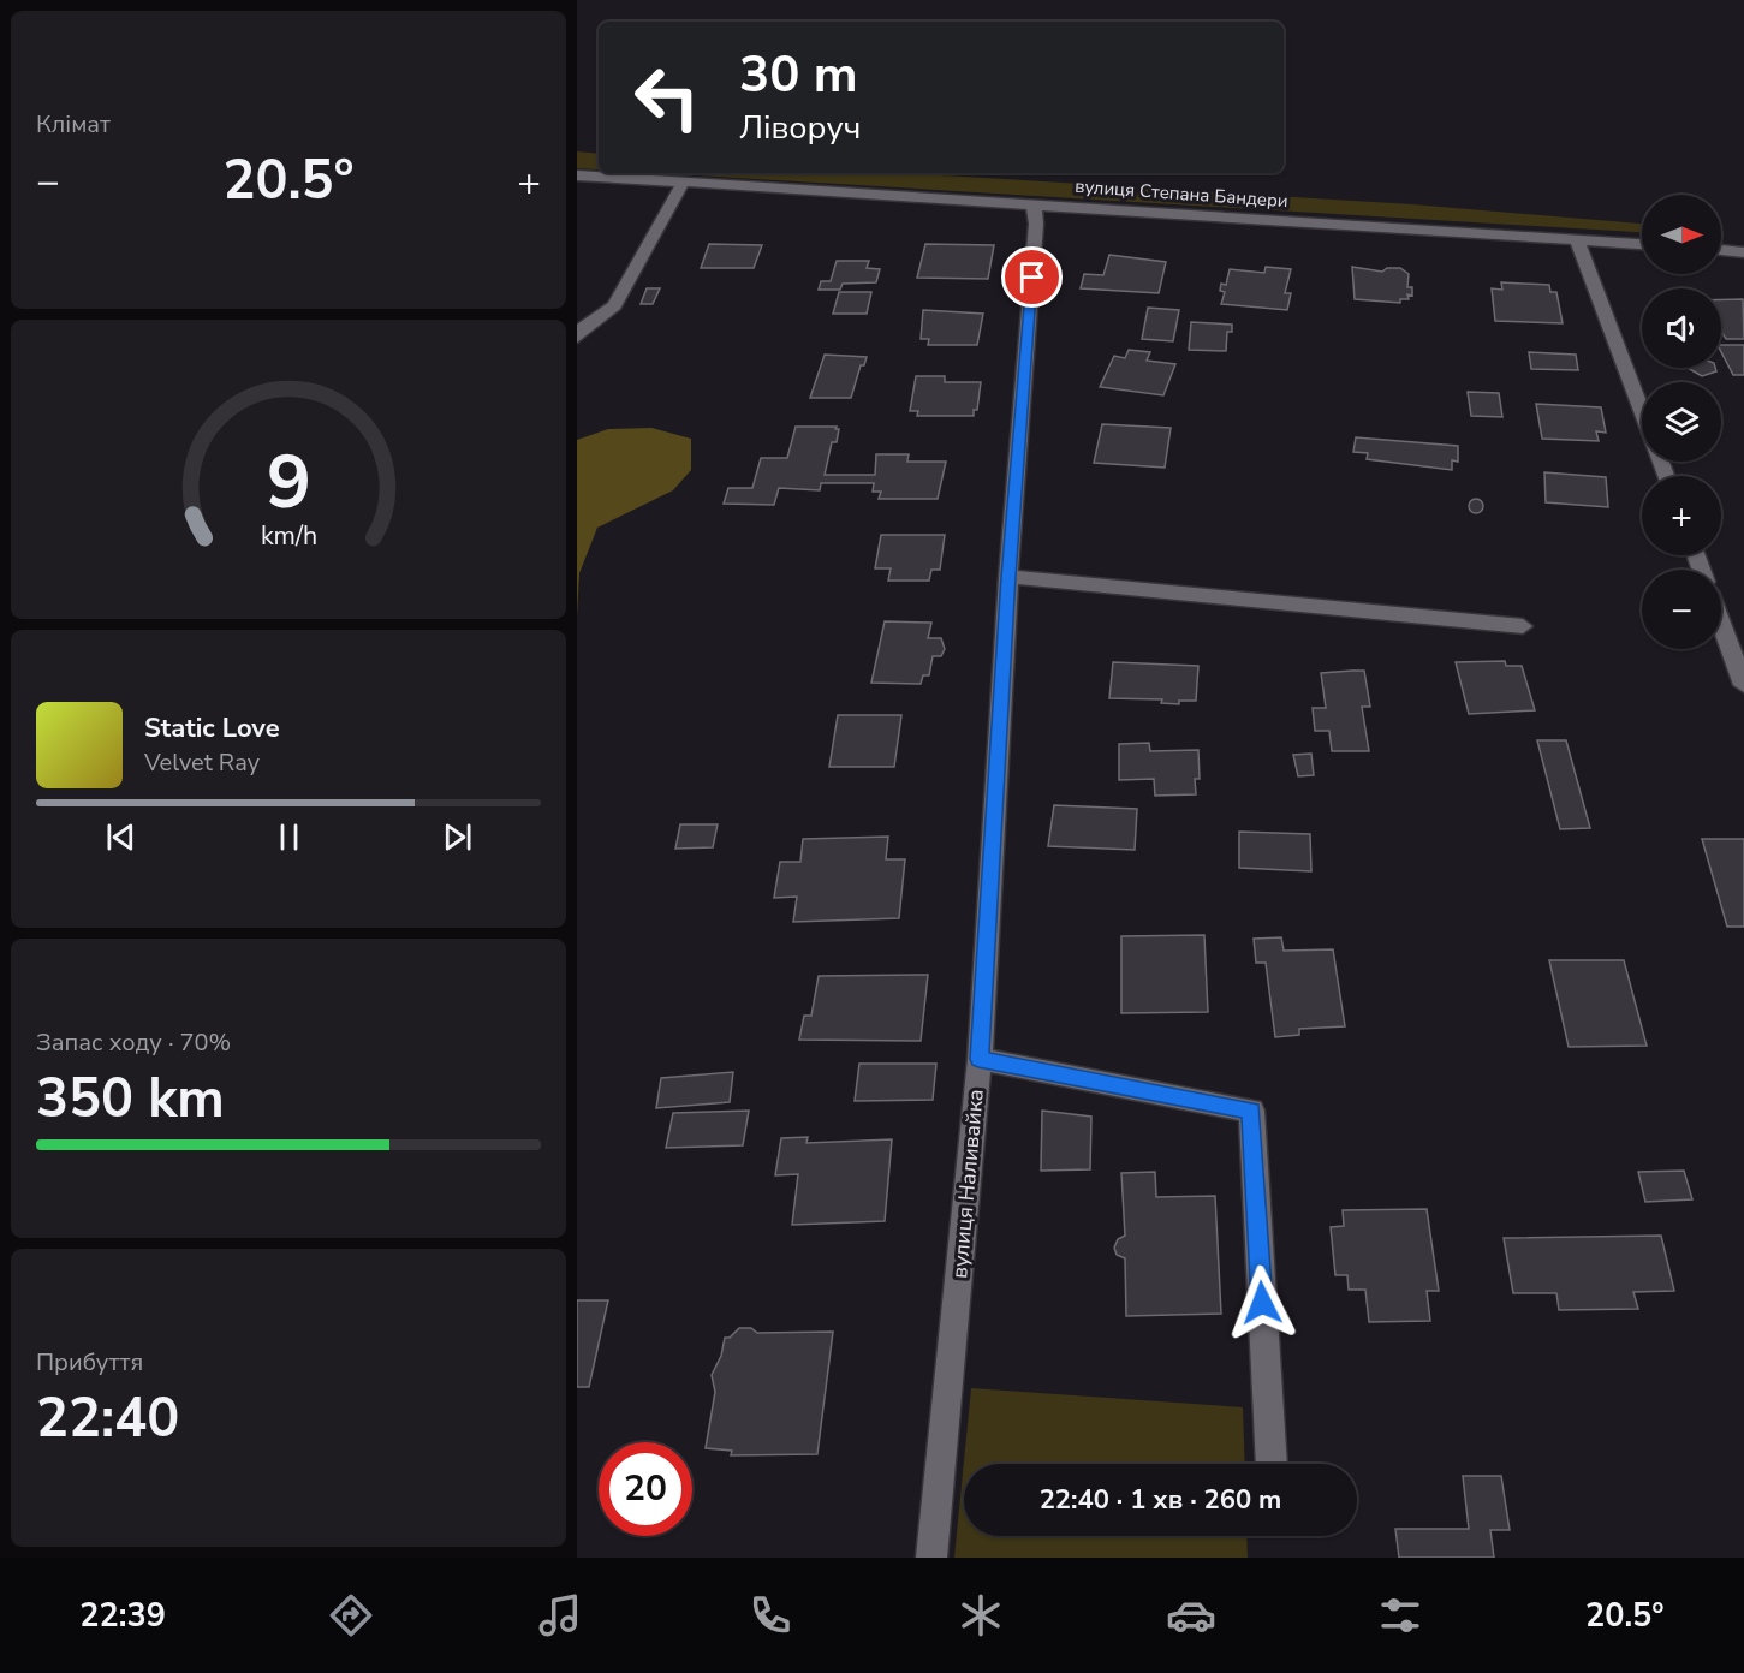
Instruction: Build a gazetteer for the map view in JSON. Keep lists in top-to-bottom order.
{
  "streets": {
    "street": ["вулиця Степана Бандери", "вулиця Наливайка"]
  },
  "crossings": [
    ["вулиця Степана Бандери", "вулиця Наливайка"]
  ],
  "north": "right",
  "page": {
    "tile": [
      "Клімат",
      ["Запас ходу · 70%", "350 km"],
      ["Прибуття", "22:40"]
    ],
    "turn": ["30 m", "Ліворуч"],
    "heat": ["−", "20.5°", "+"],
    "map_buttons": ["+", "−"],
    "song": ["Static Love", "Velvet Ray"],
    "limit": "20",
    "trip": "22:40 · 1 хв · 260 m",
    "tabs": ["22:39", "20.5°"],
    "gauge": ["9", "km/h"]
  }
}
